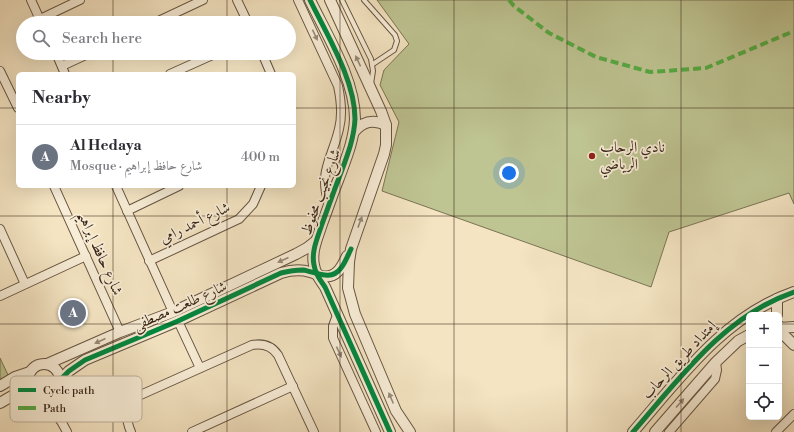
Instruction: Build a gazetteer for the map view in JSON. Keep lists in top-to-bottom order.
{
  "streets": {
    "street": [
      "شارع نجيب محفوظ",
      "شارع أحمد رامي",
      "شارع حافظ إبراهيم",
      "شارع طلعت مصطفى",
      "إمتداد طريق الرحاب"
    ]
  },
  "crossings": [
    ["شارع نجيب محفوظ", "شارع طلعت مصطفى"],
    ["شارع حافظ إبراهيم", "شارع طلعت مصطفى"]
  ],
  "places": ["نادي الرحاب الرياضي"],
  "legend": ["Cycle path", "Path"],
  "page": {
    "search": "Search here",
    "heading": "Nearby",
    "list": [
      {
        "mark": "A",
        "name": "Al Hedaya",
        "note": "Mosque · شارع حافظ إبراهيم",
        "value": "400 m"
      }
    ],
    "pins": "A",
    "map_buttons": ["+", "−"]
  }
}
